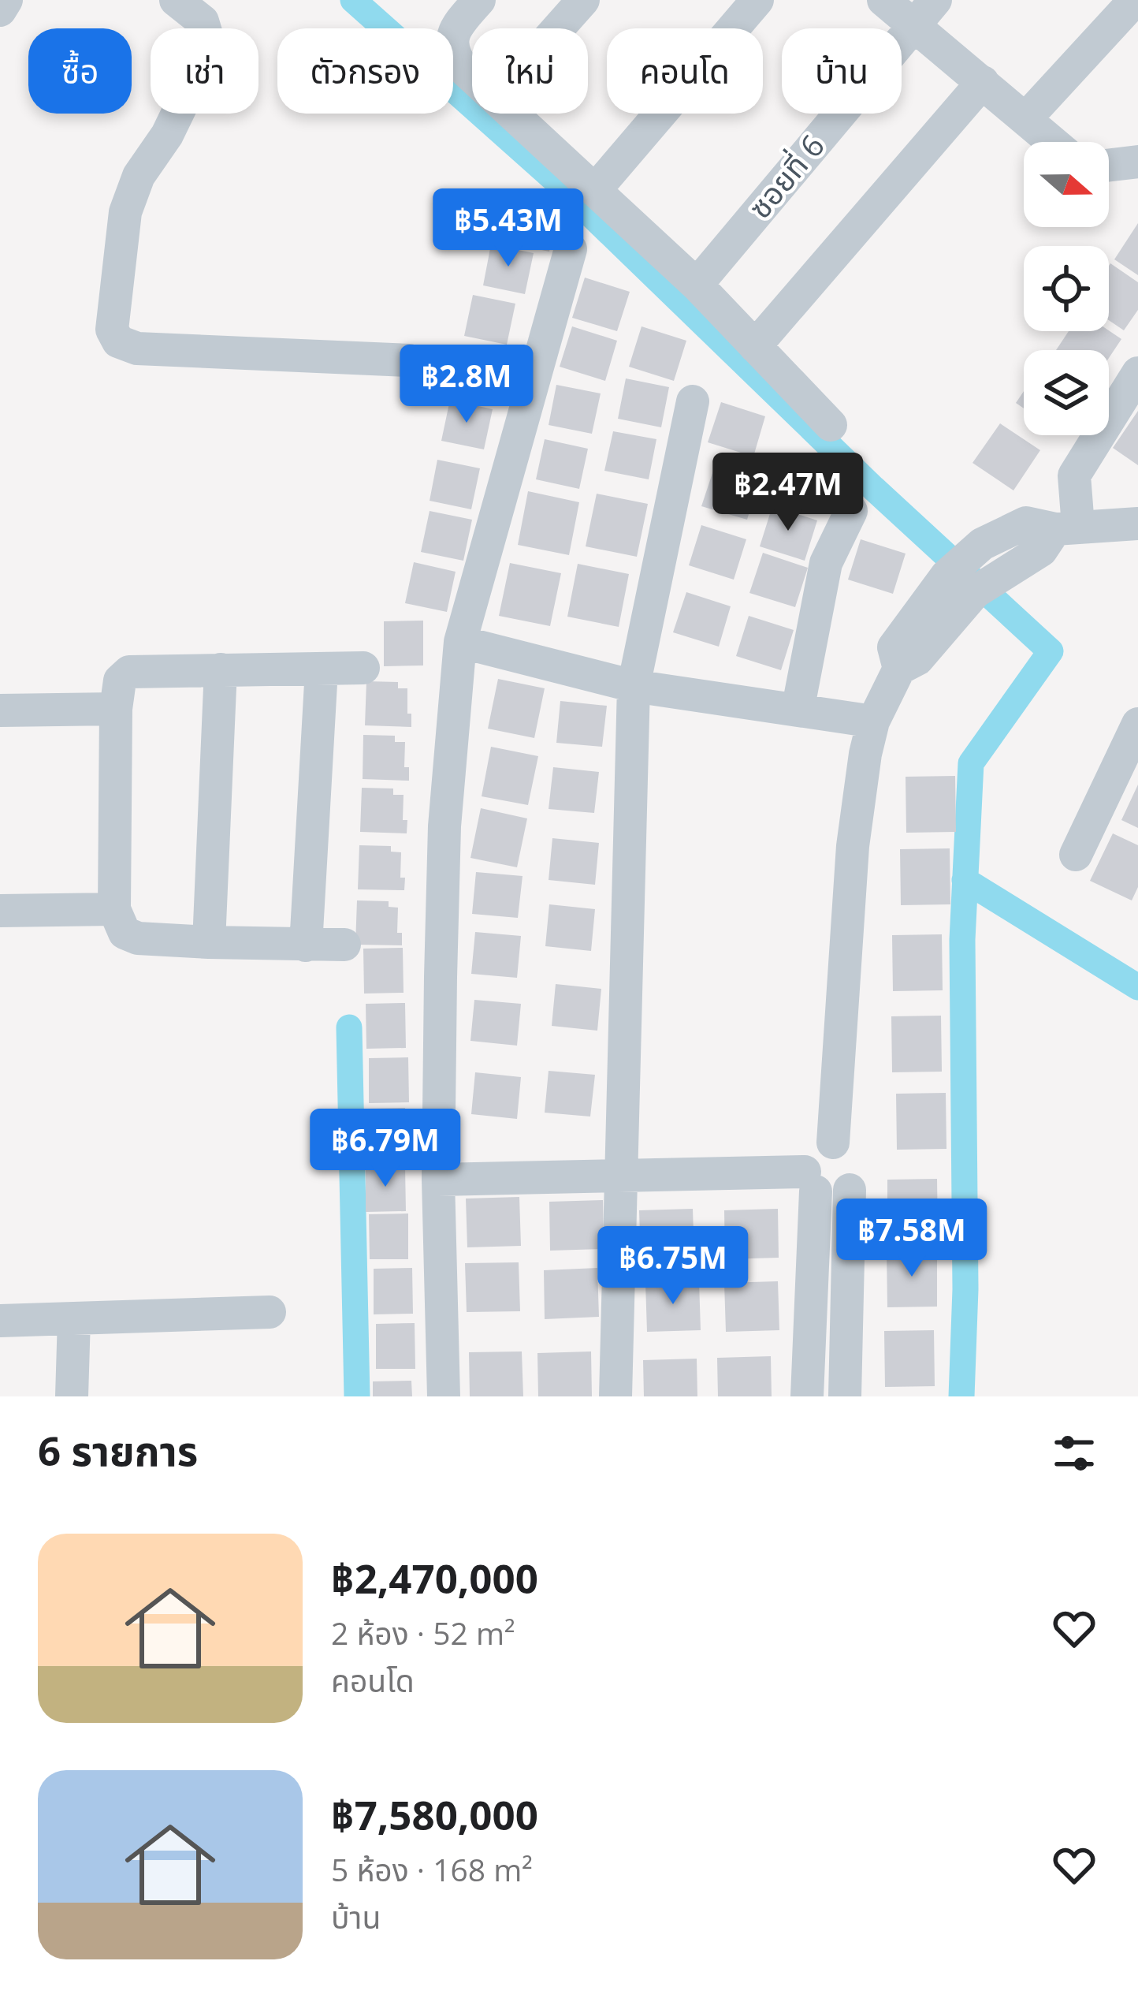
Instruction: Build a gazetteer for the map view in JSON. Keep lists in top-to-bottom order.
{
  "streets": {
    "street": ["ซอยที่ 6"]
  },
  "north": "right",
  "page": {
    "chip": [
      "ซื้อ",
      "เช่า",
      "ตัวกรอง",
      "ใหม่",
      "คอนโด",
      "บ้าน"
    ],
    "price": [
      "฿5.43M",
      "฿2.8M",
      "฿2.47M",
      "฿6.79M",
      "฿7.58M",
      "฿6.75M"
    ],
    "heading": "6 รายการ",
    "list": [
      {
        "name": "฿2,470,000",
        "note": "2 ห้อง · 52 m² · คอนโด"
      },
      {
        "name": "฿7,580,000",
        "note": "5 ห้อง · 168 m² · บ้าน"
      }
    ]
  }
}
